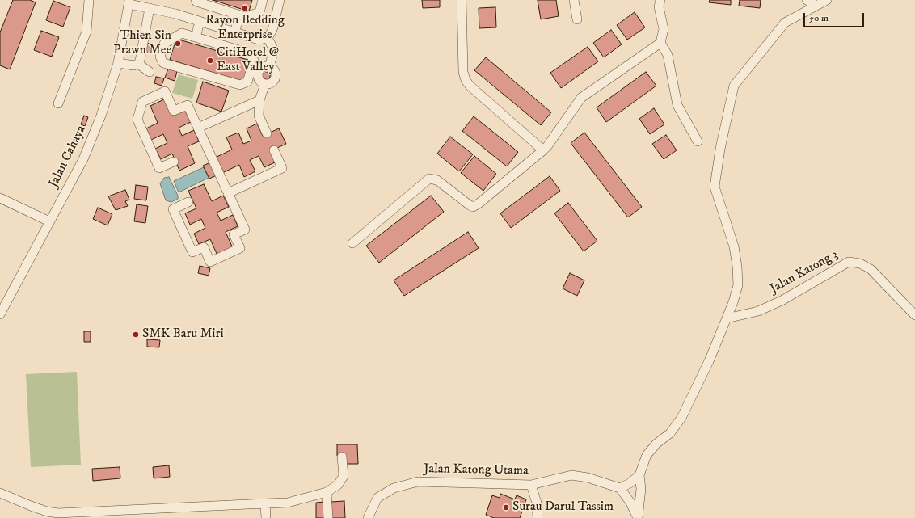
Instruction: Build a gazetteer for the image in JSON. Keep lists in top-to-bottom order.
{
  "streets": {
    "street": ["Jalan Cahaya", "Jalan Katong 3", "Jalan Katong Utama"]
  },
  "places": [
    "Rayon Bedding Enterprise",
    "Thien Sin Prawn Mee",
    "CitiHotel @ East Valley",
    "SMK Baru Miri",
    "Surau Darul Tassim"
  ],
  "scale_bar": "50 m"
}
